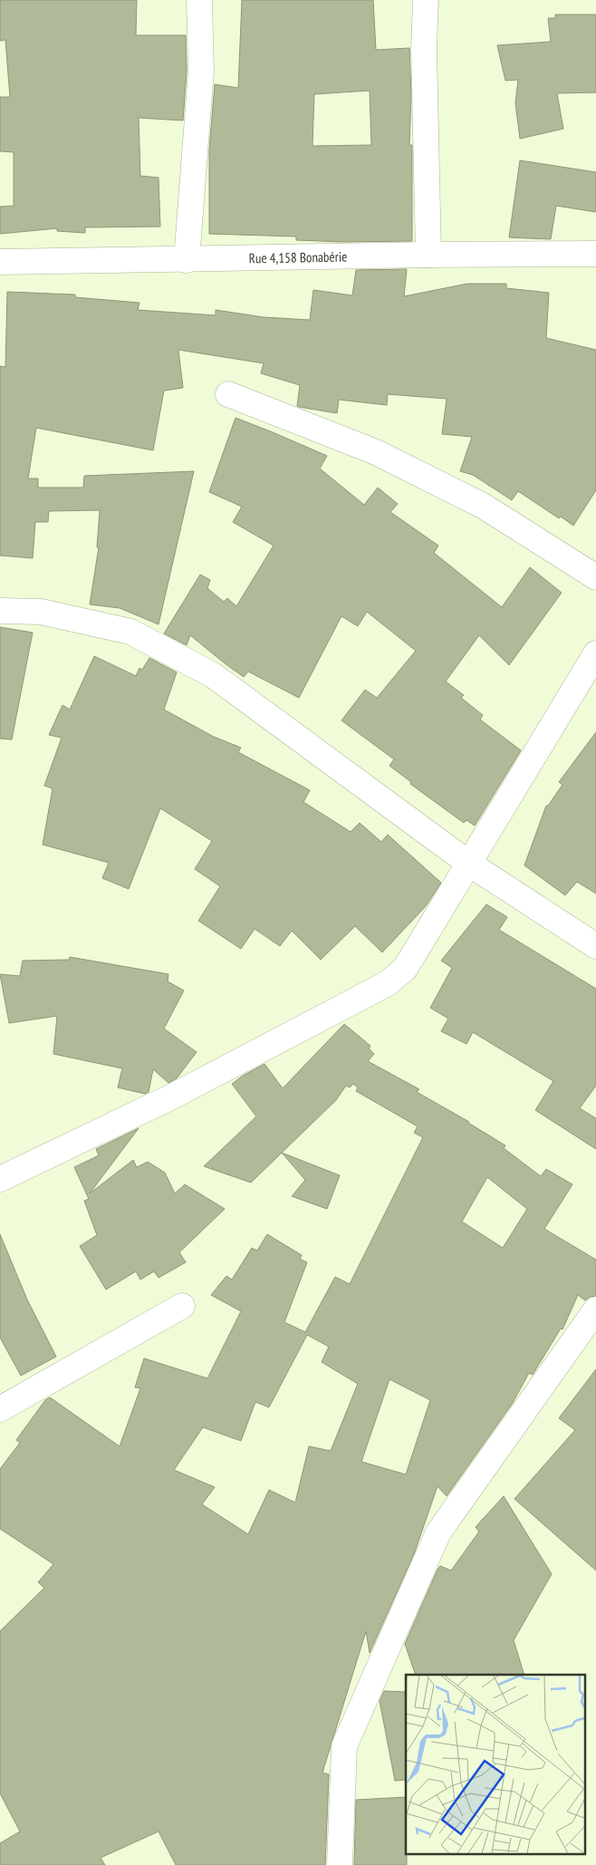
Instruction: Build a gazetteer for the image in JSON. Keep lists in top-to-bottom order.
{
  "streets": {
    "street": ["Rue 4,158 Bonabérie"]
  }
}
